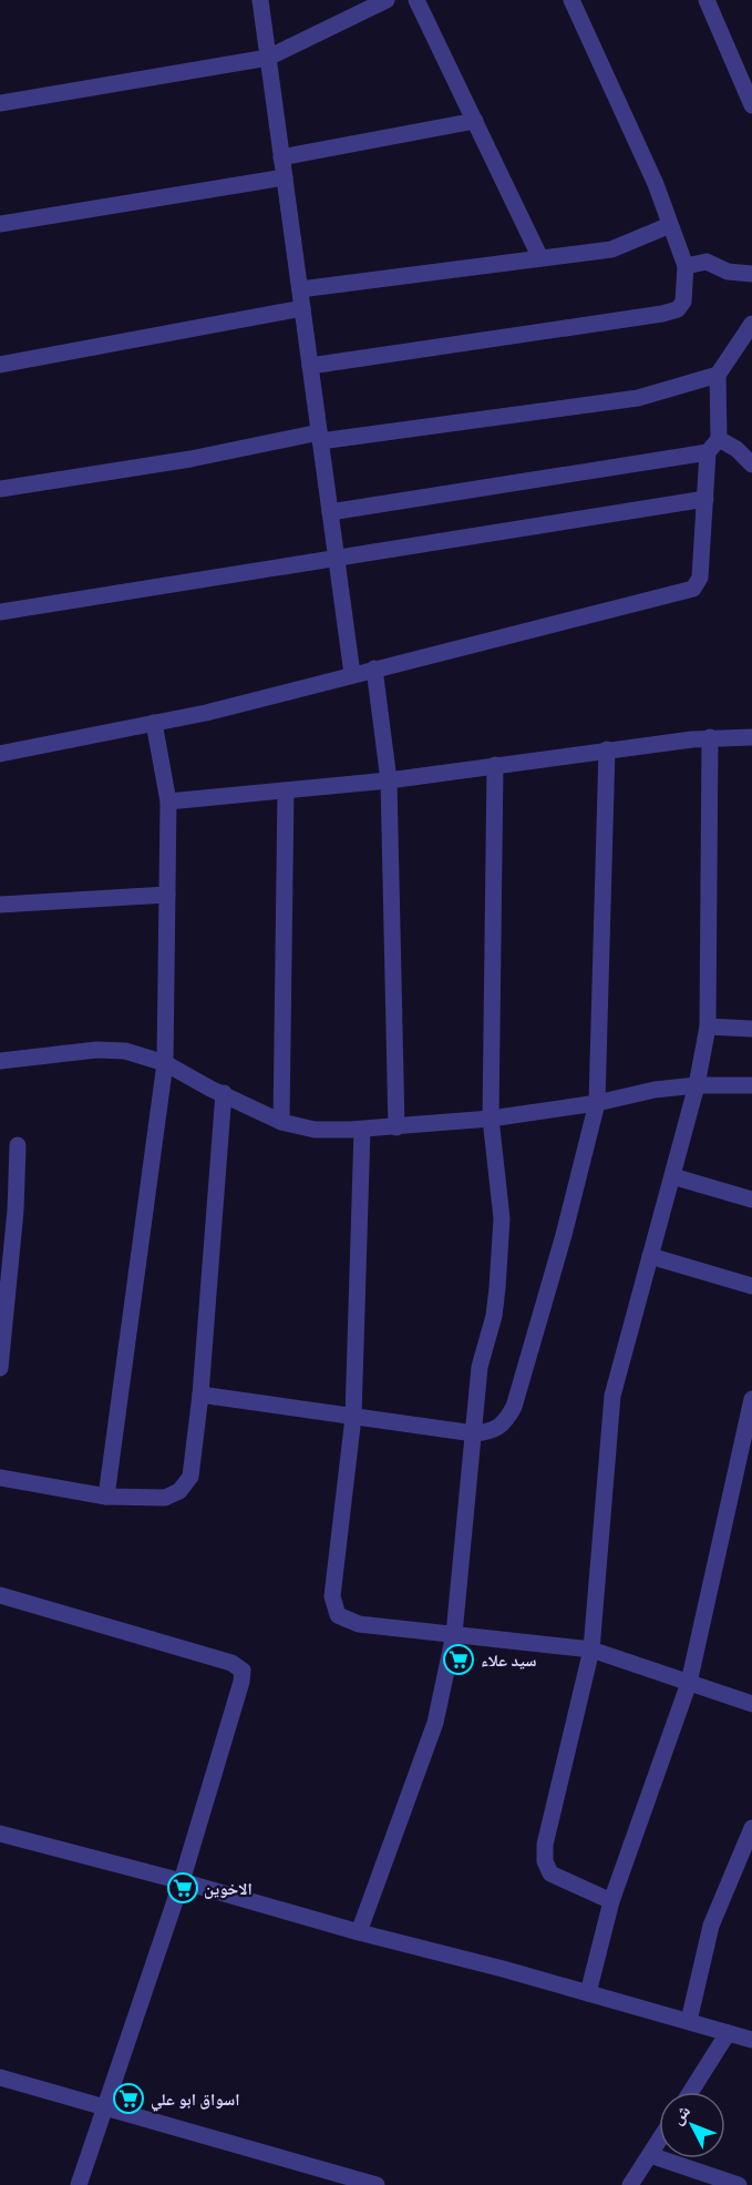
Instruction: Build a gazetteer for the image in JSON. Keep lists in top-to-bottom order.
{
  "places": {
    "supermarket": ["سيد علاء", "الاخوين", "اسواق ابو علي"]
  },
  "north": "top left"
}
